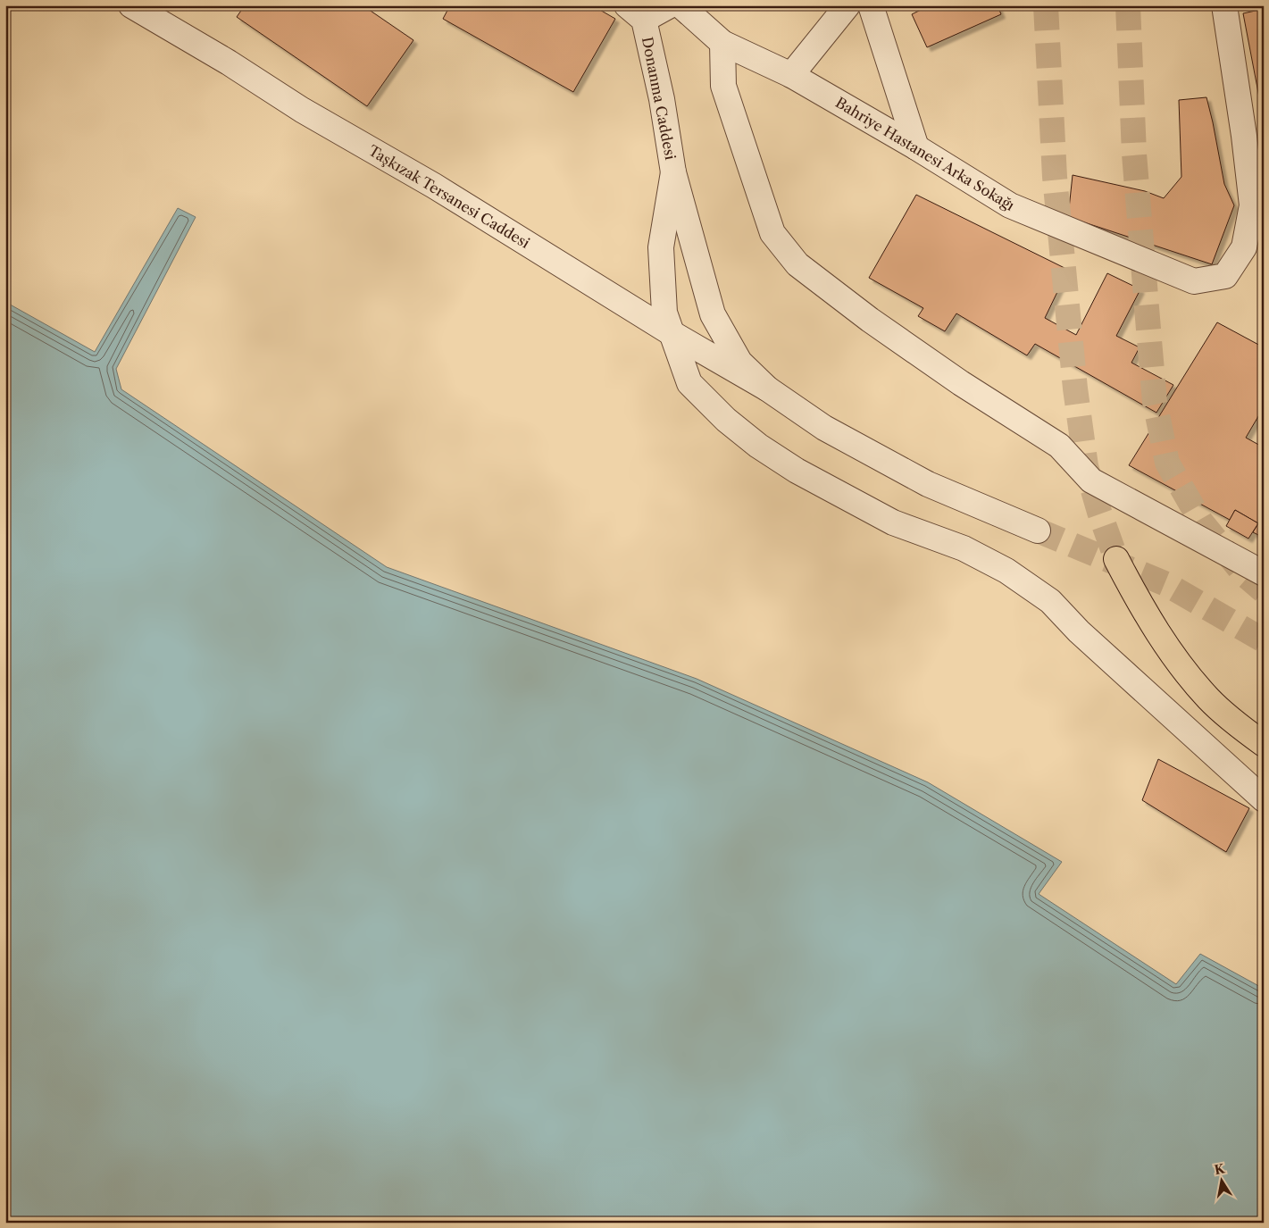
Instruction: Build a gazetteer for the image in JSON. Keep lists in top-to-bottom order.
{
  "streets": {
    "street": ["Donanma Caddesi", "Bahriye Hastanesi Arka Sokağı", "Taşkızak Tersanesi Caddesi"]
  },
  "north": "top"
}
